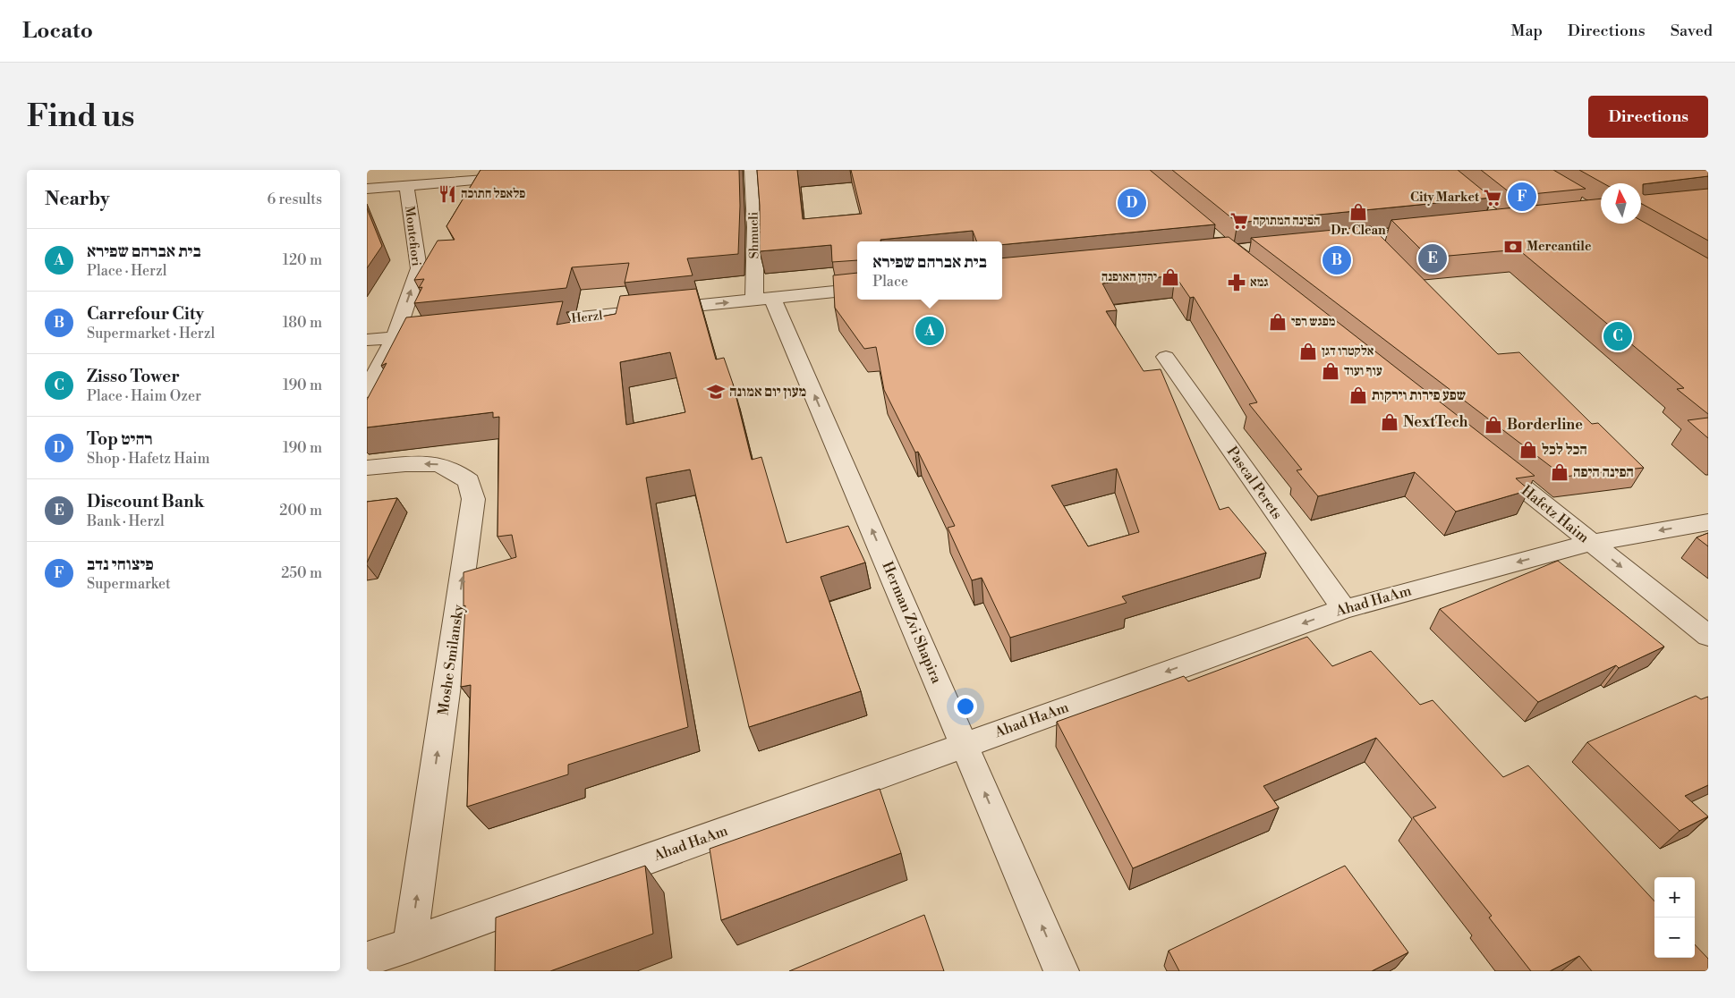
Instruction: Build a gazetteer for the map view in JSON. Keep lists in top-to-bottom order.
{
  "streets": {
    "street": [
      "Shmueli",
      "Montefiori",
      "Herzl",
      "Pascal Perets",
      "Hafetz Haim",
      "Ahad HaAm",
      "Herman Zvi Shapira",
      "Moshe Smilansky"
    ]
  },
  "crossings": [
    ["Shmueli", "Herzl"],
    ["Shmueli", "Herman Zvi Shapira"],
    ["Herzl", "Herman Zvi Shapira"],
    ["Pascal Perets", "Ahad HaAm"],
    ["Hafetz Haim", "Ahad HaAm"],
    ["Ahad HaAm", "Herman Zvi Shapira"],
    ["Ahad HaAm", "Moshe Smilansky"]
  ],
  "one_way": [
    "Montefiori",
    "Herzl",
    "Hafetz Haim",
    "Ahad HaAm",
    "Herman Zvi Shapira",
    "Moshe Smilansky"
  ],
  "places": {
    "restaurant": ["פלאפל חתוכה"],
    "supermarket": ["City Market", "הפינה המתוקה"],
    "shop": [
      "Dr. Clean",
      "ירדן האופנה",
      "מפגש רפי",
      "אלקטרו דגן",
      "עוף ועוד",
      "שפע פירות וירקות",
      "NextTech",
      "Borderline",
      "הכל לכל",
      "הפינה היפה"
    ],
    "bank": ["Mercantile"],
    "pharmacy": ["גמא"],
    "school or university": ["מעון יום אמונה"]
  },
  "north": "top",
  "page": {
    "header": "Locato",
    "nav": ["Map", "Directions", "Saved"],
    "buttons": "Directions",
    "title": "Find us",
    "heading": ["Nearby", "6 results"],
    "pins": [
      "F",
      "D",
      "E",
      "B",
      "A",
      "C"
    ],
    "list": [
      {
        "mark": "A",
        "name": "בית אברהם שפירא",
        "note": "Place · Herzl",
        "value": "120 m"
      },
      {
        "mark": "B",
        "name": "Carrefour City",
        "note": "Supermarket · Herzl",
        "value": "180 m"
      },
      {
        "mark": "C",
        "name": "Zisso Tower",
        "note": "Place · Haim Ozer",
        "value": "190 m"
      },
      {
        "mark": "D",
        "name": "Top רהיט",
        "note": "Shop · Hafetz Haim",
        "value": "190 m"
      },
      {
        "mark": "E",
        "name": "Discount Bank",
        "note": "Bank · Herzl",
        "value": "200 m"
      },
      {
        "mark": "F",
        "name": "פיצוחי נדב",
        "note": "Supermarket",
        "value": "250 m"
      }
    ],
    "popup": ["בית אברהם שפירא", "Place"],
    "map_buttons": ["+", "−"]
  }
}
